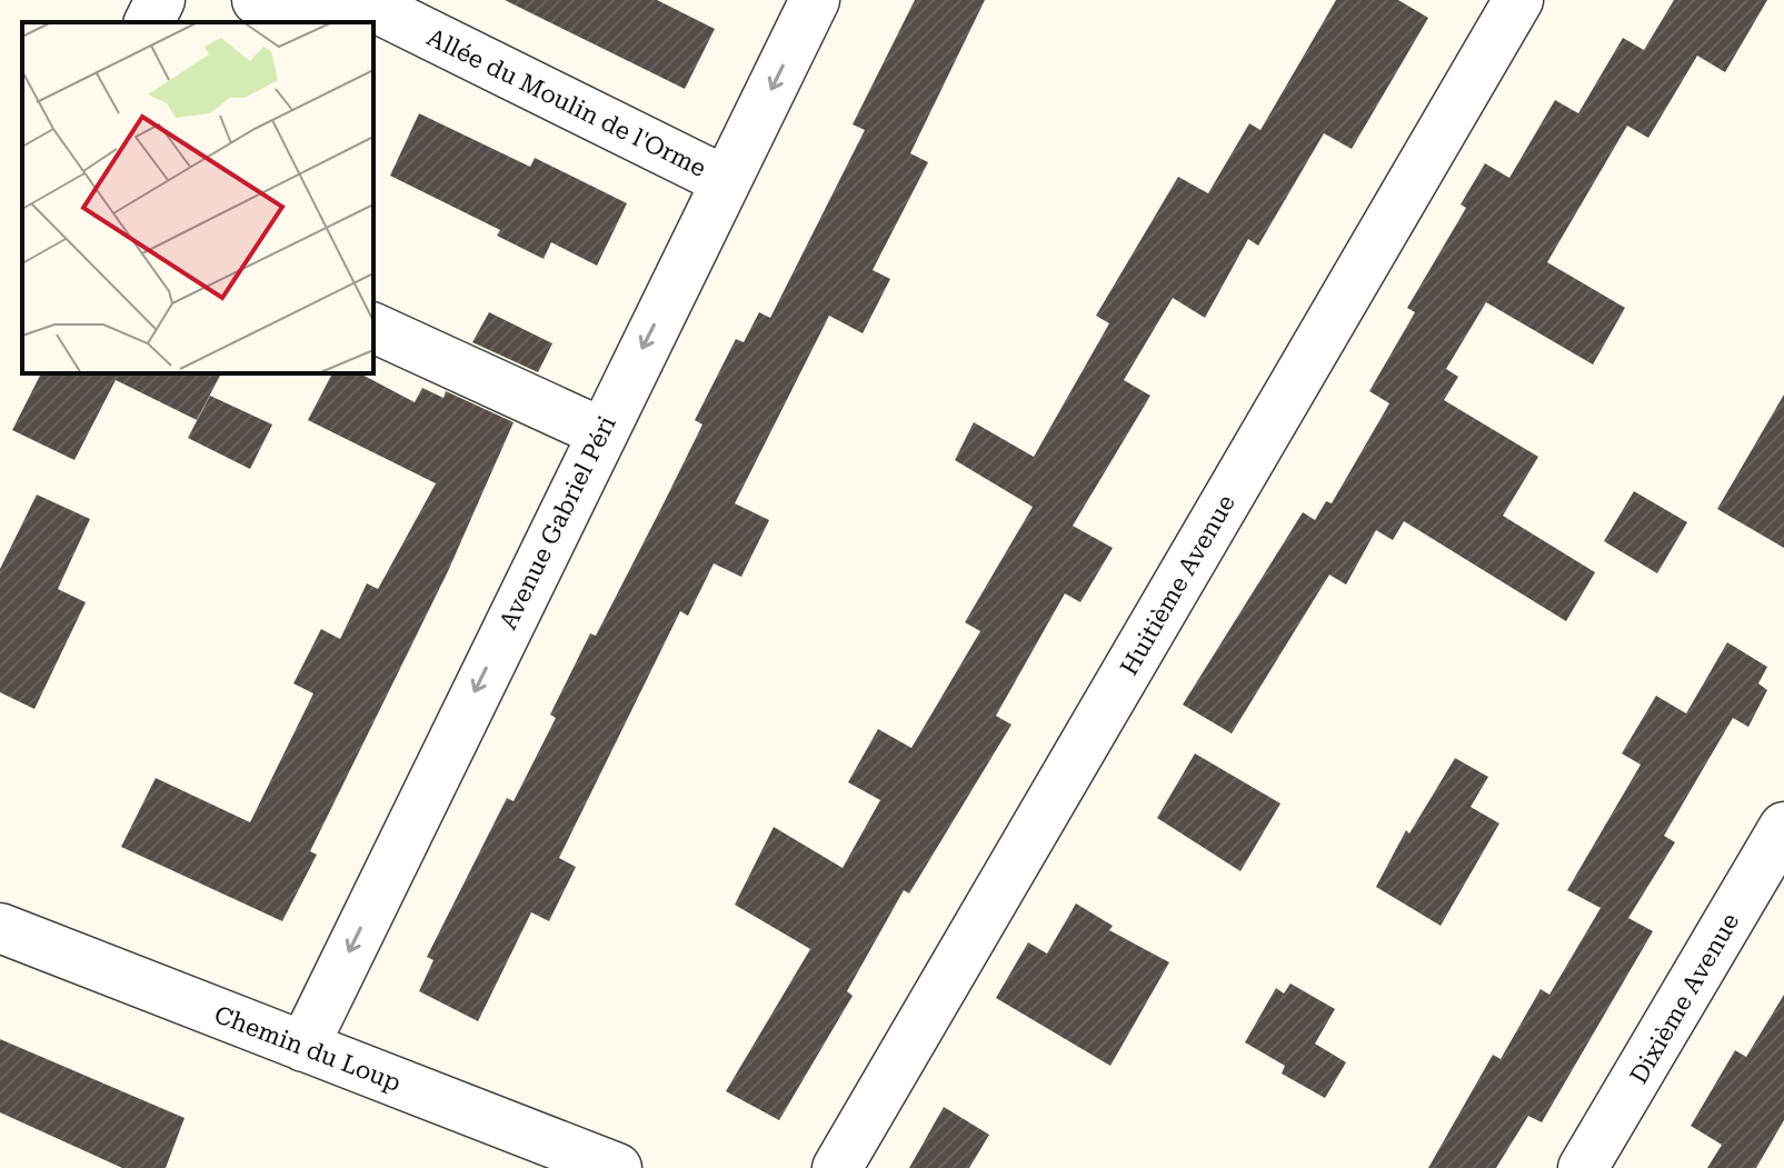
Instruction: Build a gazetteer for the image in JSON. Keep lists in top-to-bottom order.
{
  "streets": {
    "street": [
      "Allée du Moulin de l'Orme",
      "Avenue Gabriel Péri",
      "Huitième Avenue",
      "Dixième Avenue",
      "Chemin du Loup"
    ]
  },
  "crossings": [
    ["Allée du Moulin de l'Orme", "Avenue Gabriel Péri"],
    ["Avenue Gabriel Péri", "Chemin du Loup"]
  ],
  "one_way": ["Avenue Gabriel Péri"]
}
